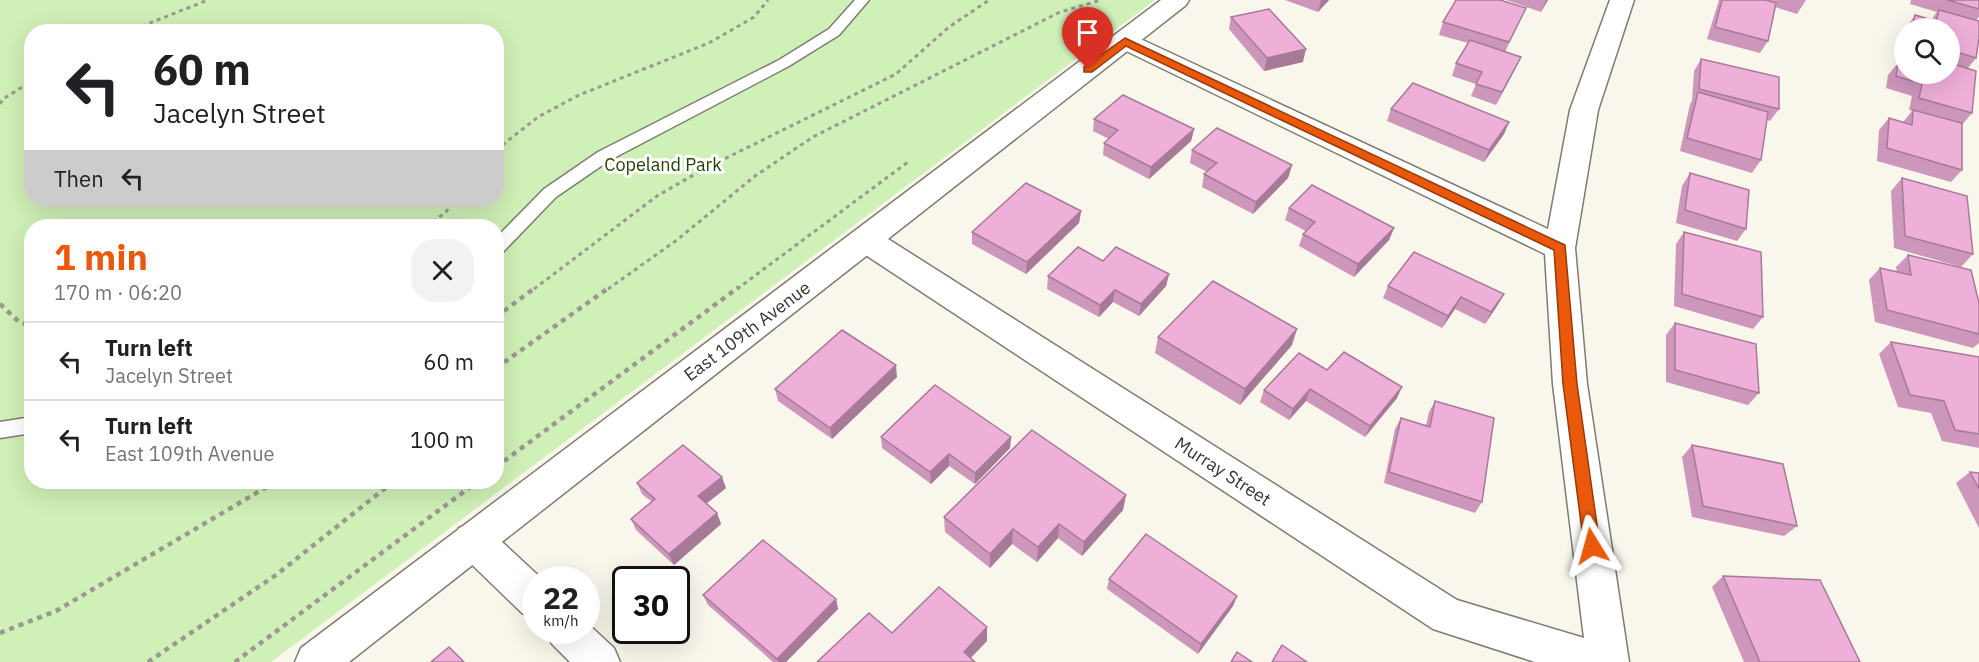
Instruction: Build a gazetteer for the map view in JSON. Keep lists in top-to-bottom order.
{
  "streets": {
    "street": ["East 109th Avenue", "Murray Street"]
  },
  "crossings": [
    ["East 109th Avenue", "Murray Street"]
  ],
  "parks": ["Copeland Park"],
  "page": {
    "turn": ["60 m", "Jacelyn Street"],
    "then": "Then",
    "heading": ["1 min", "170 m · 06:20"],
    "list": [
      {
        "name": "Turn left",
        "note": "Jacelyn Street",
        "value": "60 m"
      },
      {
        "name": "Turn left",
        "note": "East 109th Avenue",
        "value": "100 m"
      }
    ],
    "speed": "22 km/h",
    "limit": "30"
  }
}
